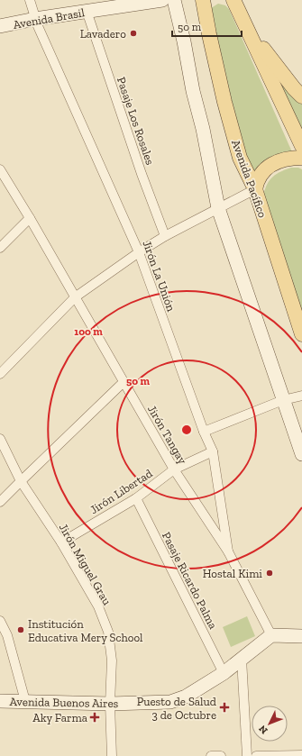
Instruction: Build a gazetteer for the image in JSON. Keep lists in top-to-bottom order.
{
  "streets": {
    "main road": ["Avenida Brasil", "Avenida Pacífico", "Avenida Buenos Aires"],
    "street": [
      "Pasaje Los Rosales",
      "Jirón La Unión",
      "Jirón Tangay",
      "Jirón Libertad",
      "Jirón Miguel Grau",
      "Pasaje Ricardo Palma"
    ]
  },
  "crossings": [
    ["Avenida Brasil", "Pasaje Los Rosales"],
    ["Avenida Brasil", "Jirón La Unión"],
    ["Jirón La Unión", "Jirón Tangay"],
    ["Jirón La Unión", "Jirón Libertad"],
    ["Jirón Tangay", "Jirón Libertad"],
    ["Jirón Tangay", "Avenida Buenos Aires"],
    ["Jirón Libertad", "Jirón Miguel Grau"],
    ["Jirón Libertad", "Pasaje Ricardo Palma"],
    ["Jirón Miguel Grau", "Avenida Buenos Aires"],
    ["Pasaje Ricardo Palma", "Avenida Buenos Aires"]
  ],
  "places": {
    "other": ["Lavadero", "Hostal Kimi", "Institución Educativa Mery School"],
    "health": ["Puesto de Salud 3 de Octubre", "Aky Farma"]
  },
  "scale_bar": "50 m",
  "north": "bottom left",
  "rings": ["100 m", "50 m"]
}
